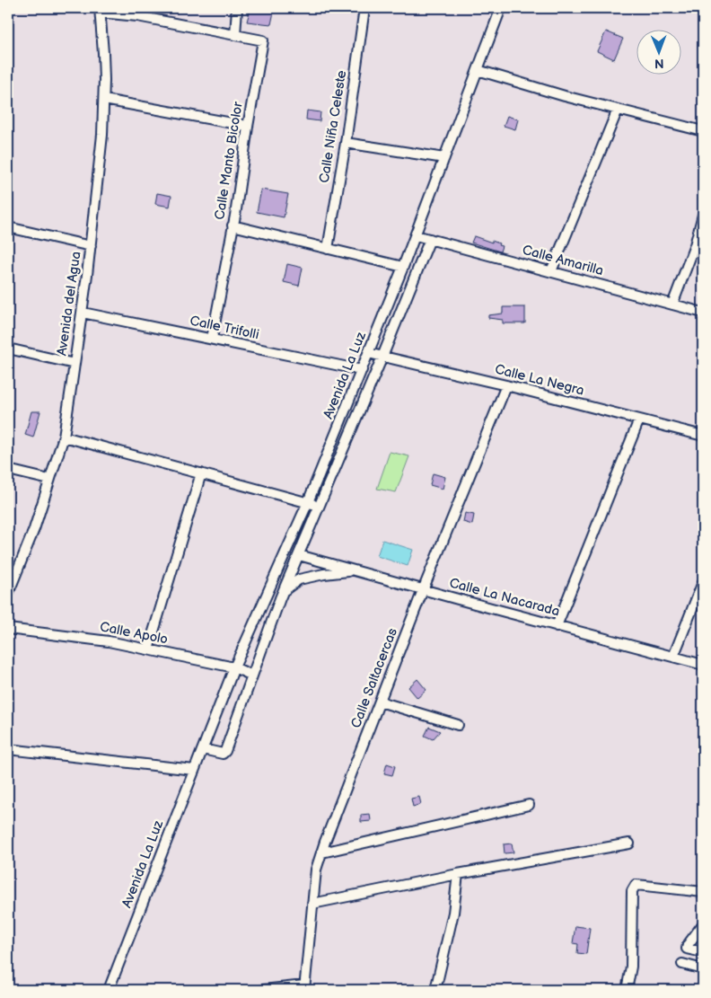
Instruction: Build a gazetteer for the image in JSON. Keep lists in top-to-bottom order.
{
  "streets": {
    "street": [
      "Calle Niña Celeste",
      "Calle Manto Bicolor",
      "Calle Amarilla",
      "Avenida del Agua",
      "Calle Trifolli",
      "Avenida La Luz",
      "Calle La Negra",
      "Calle La Nacarada",
      "Calle Apolo",
      "Calle Saltacercas"
    ]
  },
  "crossings": [
    ["Calle Manto Bicolor", "Calle Trifolli"],
    ["Calle Amarilla", "Avenida La Luz"],
    ["Avenida del Agua", "Calle Trifolli"],
    ["Calle Trifolli", "Avenida La Luz"],
    ["Avenida La Luz", "Calle La Negra"],
    ["Avenida La Luz", "Calle La Nacarada"],
    ["Avenida La Luz", "Calle Apolo"],
    ["Calle La Negra", "Calle Saltacercas"],
    ["Calle La Nacarada", "Calle Saltacercas"]
  ],
  "north": "bottom"
}
